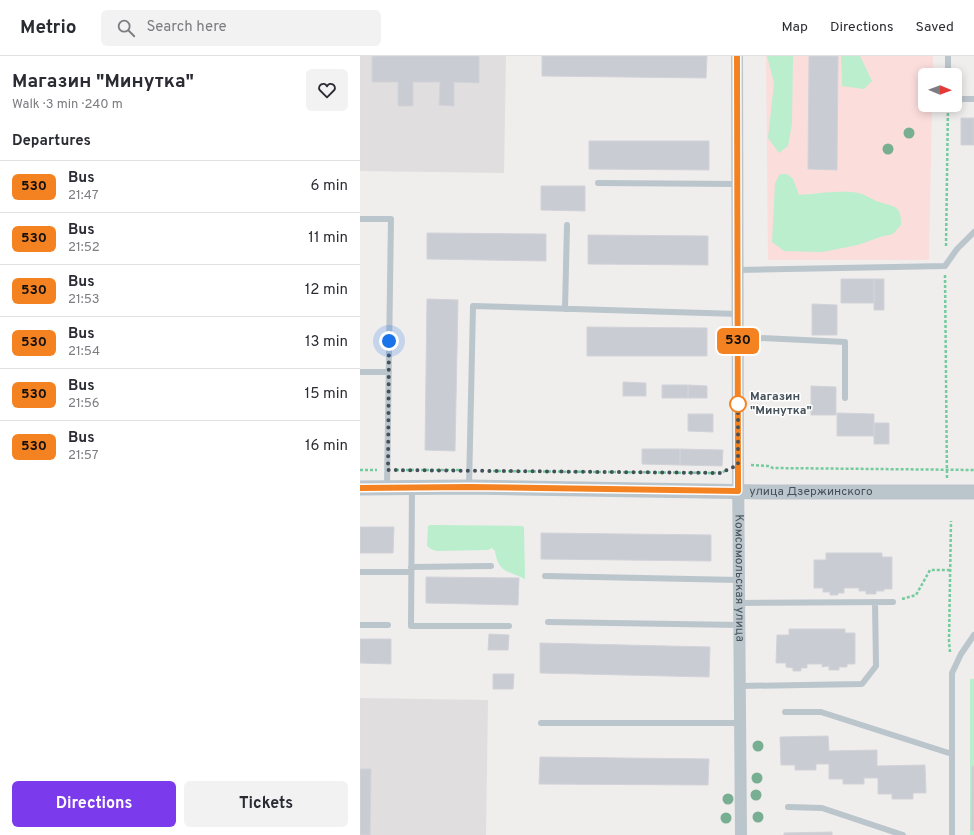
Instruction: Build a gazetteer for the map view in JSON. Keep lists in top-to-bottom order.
{
  "streets": {
    "street": ["улица Дзержинского", "Комсомольская улица"]
  },
  "crossings": [
    ["улица Дзержинского", "Комсомольская улица"]
  ],
  "places": ["Магазин \"Минутка\""],
  "lines": ["bus line 530"],
  "north": "right",
  "page": {
    "header": "Metrio",
    "search": "Search here",
    "nav": ["Map", "Directions", "Saved"],
    "heading": [
      ["Магазин \"Минутка\"", "Walk · 3 min · 240 m"],
      "Departures"
    ],
    "on_map": "530",
    "list": [
      {
        "mark": "530",
        "name": "Bus",
        "note": "21:47",
        "value": "6 min"
      },
      {
        "mark": "530",
        "name": "Bus",
        "note": "21:52",
        "value": "11 min"
      },
      {
        "mark": "530",
        "name": "Bus",
        "note": "21:53",
        "value": "12 min"
      },
      {
        "mark": "530",
        "name": "Bus",
        "note": "21:54",
        "value": "13 min"
      },
      {
        "mark": "530",
        "name": "Bus",
        "note": "21:56",
        "value": "15 min"
      },
      {
        "mark": "530",
        "name": "Bus",
        "note": "21:57",
        "value": "16 min"
      }
    ],
    "buttons": ["Directions", "Tickets"]
  }
}
